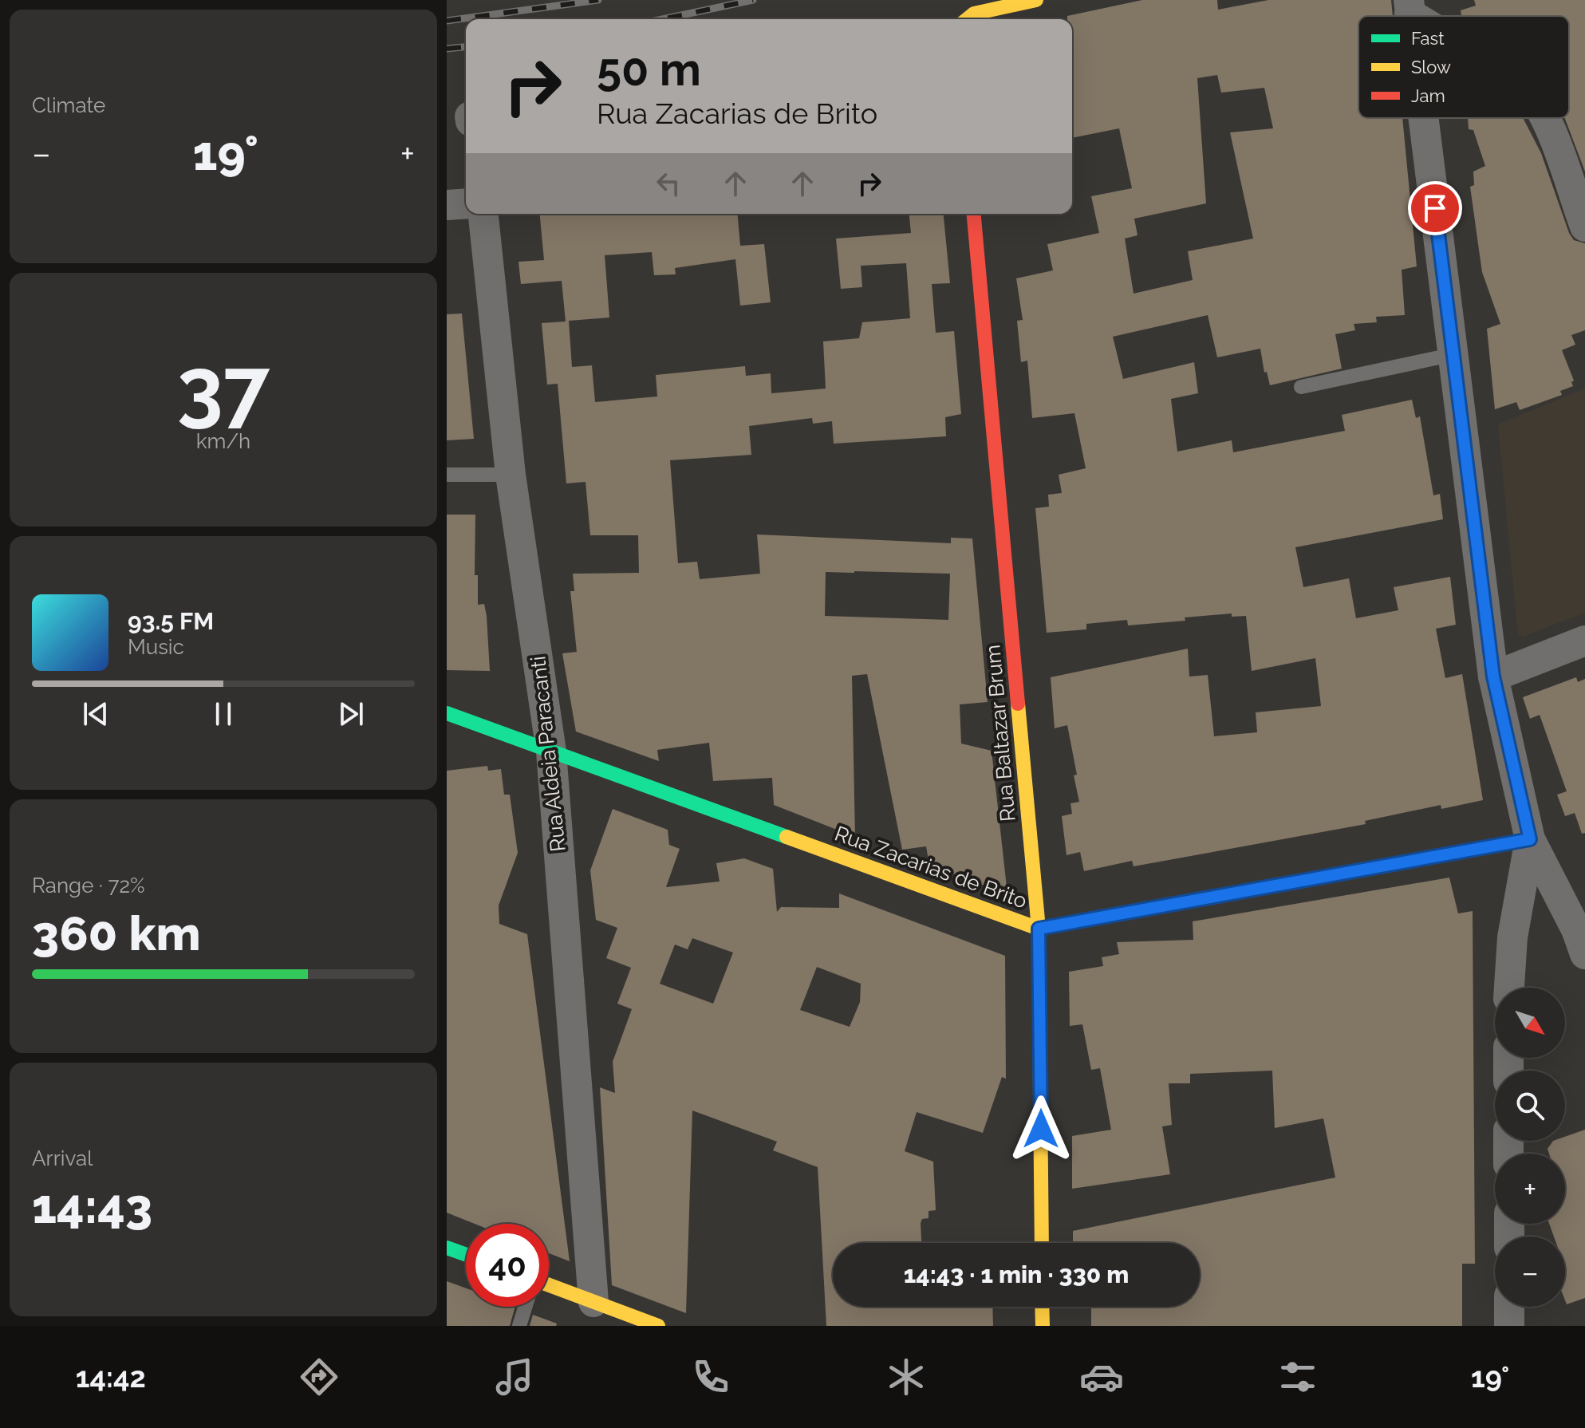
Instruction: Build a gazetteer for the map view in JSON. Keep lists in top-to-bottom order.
{
  "streets": {
    "street": ["Rua Baltazar Brum", "Rua Aldeia Paracanti", "Rua Zacarias de Brito"]
  },
  "crossings": [
    ["Rua Baltazar Brum", "Rua Zacarias de Brito"],
    ["Rua Aldeia Paracanti", "Rua Zacarias de Brito"]
  ],
  "legend": ["Fast", "Slow", "Jam"],
  "north": "bottom right",
  "page": {
    "tile": [
      "Climate",
      ["37", "km/h"],
      ["Range · 72%", "360 km"],
      ["Arrival", "14:43"]
    ],
    "turn": ["50 m", "Rua Zacarias de Brito"],
    "heat": ["−", "19°", "+"],
    "song": ["93.5 FM", "Music"],
    "map_buttons": ["+", "−"],
    "limit": "40",
    "trip": "14:43 · 1 min · 330 m",
    "tabs": ["14:42", "19°"]
  }
}
